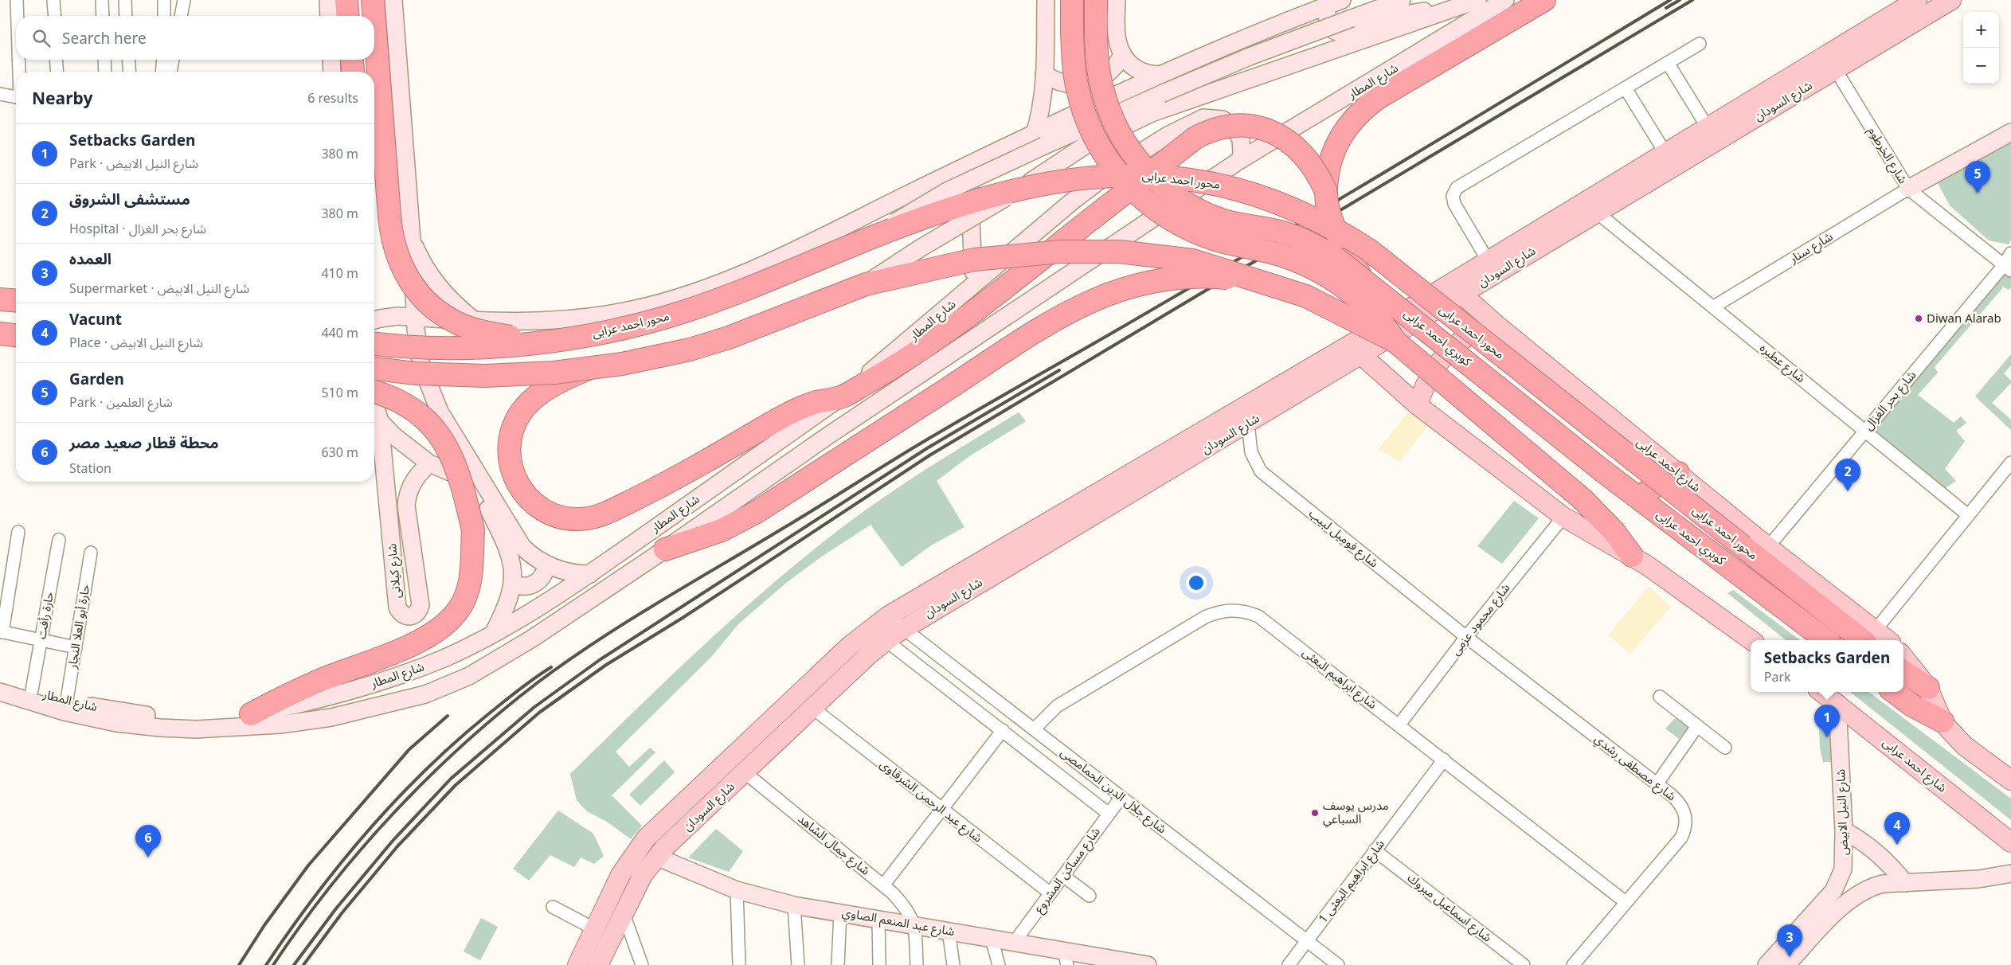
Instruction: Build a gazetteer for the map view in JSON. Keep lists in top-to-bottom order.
{
  "streets": {
    "highway": ["محور احمد عرابى", "كوبري احمد عرابى"],
    "main road": ["شارع السودان", "شارع احمد عرابى"],
    "street": [
      "شارع المطار",
      "شارع الخرطوم",
      "شارع سنار",
      "شارع عطبره",
      "شارع بحر الغزال",
      "شارع فوميل لبيب",
      "شارع كيلانى",
      "حارة رأفت",
      "شارع محمود عزمى",
      "حارة أبو العلا النجار",
      "شارع ابراهيم البعثى",
      "شارع مصطفى رشدي",
      "شارع جلال الدين الحمامصى",
      "شارع عبد الرحمن الشرقاوى",
      "شارع النيل الابيض",
      "شارع جمال الشاهد",
      "شارع مساكن المشروع",
      "شارع ابراهيم البعثى 1",
      "شارع اسماعيل مبروك",
      "شارع عبد المنعم الصاوي"
    ]
  },
  "crossings": [
    ["شارع المطار", "حارة رأفت"],
    ["شارع المطار", "حارة أبو العلا النجار"],
    ["شارع السودان", "شارع الخرطوم"],
    ["شارع السودان", "شارع عطبره"],
    ["شارع السودان", "شارع احمد عرابى"],
    ["شارع السودان", "شارع فوميل لبيب"],
    ["شارع السودان", "شارع جلال الدين الحمامصى"],
    ["شارع السودان", "شارع عبد الرحمن الشرقاوى"],
    ["شارع السودان", "شارع جمال الشاهد"],
    ["شارع السودان", "شارع عبد المنعم الصاوي"],
    ["شارع الخرطوم", "شارع سنار"],
    ["شارع الخرطوم", "شارع بحر الغزال"],
    ["محور احمد عرابى", "شارع احمد عرابى"],
    ["شارع سنار", "شارع عطبره"],
    ["شارع عطبره", "شارع بحر الغزال"],
    ["شارع بحر الغزال", "شارع احمد عرابى"],
    ["شارع احمد عرابى", "شارع النيل الابيض"],
    ["شارع فوميل لبيب", "شارع محمود عزمى"],
    ["شارع فوميل لبيب", "شارع مصطفى رشدي"],
    ["شارع محمود عزمى", "شارع ابراهيم البعثى"],
    ["شارع محمود عزمى", "شارع مصطفى رشدي"],
    ["شارع ابراهيم البعثى", "شارع مصطفى رشدي"],
    ["شارع ابراهيم البعثى", "شارع جلال الدين الحمامصى"],
    ["شارع ابراهيم البعثى", "شارع ابراهيم البعثى 1"],
    ["شارع جلال الدين الحمامصى", "شارع مساكن المشروع"],
    ["شارع جلال الدين الحمامصى", "شارع ابراهيم البعثى 1"],
    ["شارع عبد الرحمن الشرقاوى", "شارع مساكن المشروع"],
    ["شارع جمال الشاهد", "شارع عبد المنعم الصاوي"],
    ["شارع مساكن المشروع", "شارع عبد المنعم الصاوي"],
    ["شارع ابراهيم البعثى 1", "شارع اسماعيل مبروك"]
  ],
  "places": ["Diwan Alarab", "مدرس يوسف السباعي"],
  "page": {
    "map_buttons": ["+", "−"],
    "search": "Search here",
    "heading": ["Nearby", "6 results"],
    "list": [
      {
        "mark": "1",
        "name": "Setbacks Garden",
        "note": "Park · شارع النيل الابيض",
        "value": "380 m"
      },
      {
        "mark": "2",
        "name": "مستشفى الشروق",
        "note": "Hospital · شارع بحر الغزال",
        "value": "380 m"
      },
      {
        "mark": "3",
        "name": "العمده",
        "note": "Supermarket · شارع النيل الابيض",
        "value": "410 m"
      },
      {
        "mark": "4",
        "name": "Vacunt",
        "note": "Place · شارع النيل الابيض",
        "value": "440 m"
      },
      {
        "mark": "5",
        "name": "Garden",
        "note": "Park · شارع العلمين",
        "value": "510 m"
      },
      {
        "mark": "6",
        "name": "محطة قطار صعيد مصر",
        "note": "Station",
        "value": "630 m"
      }
    ],
    "pins": [
      "5",
      "2",
      "1",
      "4",
      "6",
      "3"
    ],
    "popup": ["Setbacks Garden", "Park"]
  }
}
